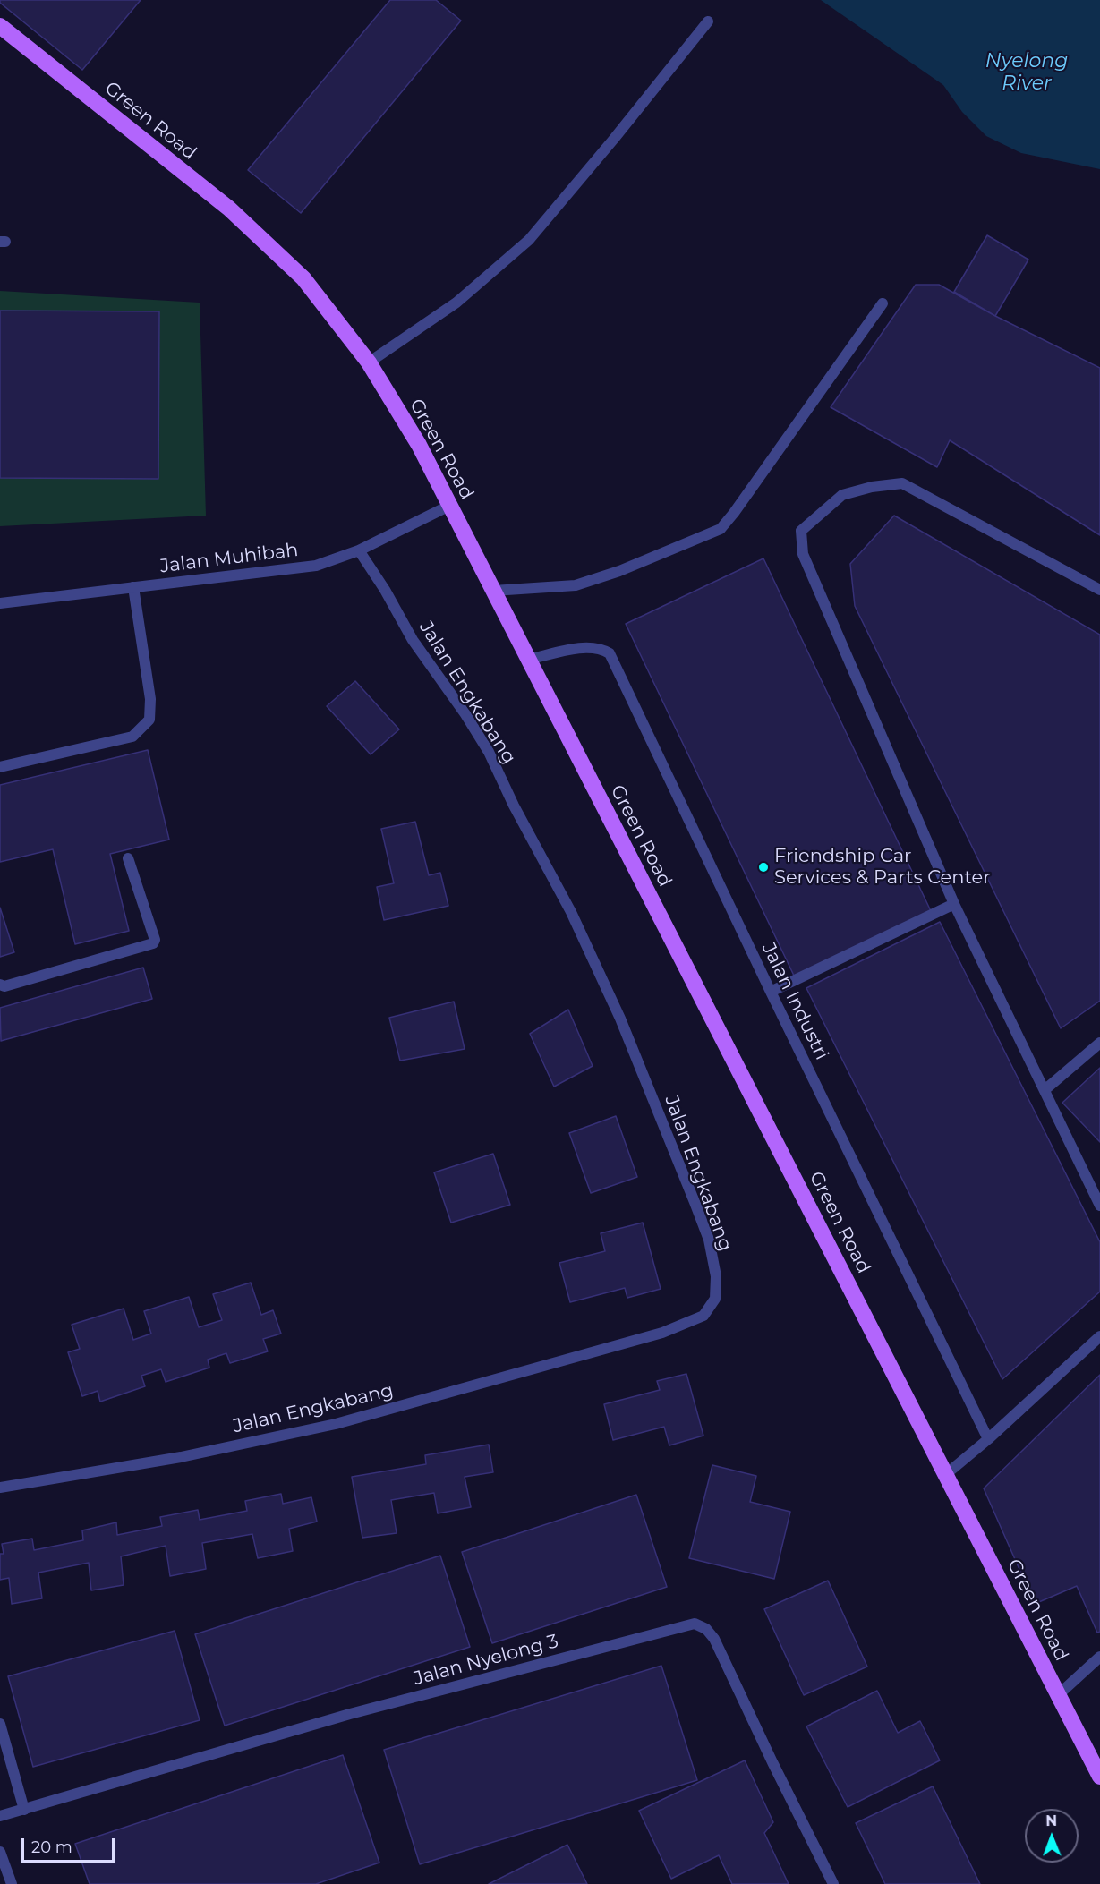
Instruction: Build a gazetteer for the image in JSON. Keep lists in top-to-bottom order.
{
  "streets": {
    "main road": ["Green Road"],
    "street": [
      "Jalan Muhibah",
      "Jalan Engkabang",
      "Jalan Industri",
      "Jalan Nyelong 3"
    ]
  },
  "crossings": [
    ["Green Road", "Jalan Muhibah"],
    ["Green Road", "Jalan Industri"],
    ["Jalan Muhibah", "Jalan Engkabang"]
  ],
  "water": ["Nyelong River"],
  "places": ["Friendship Car Services & Parts Center"],
  "scale_bar": "20 m",
  "north": "top"
}
